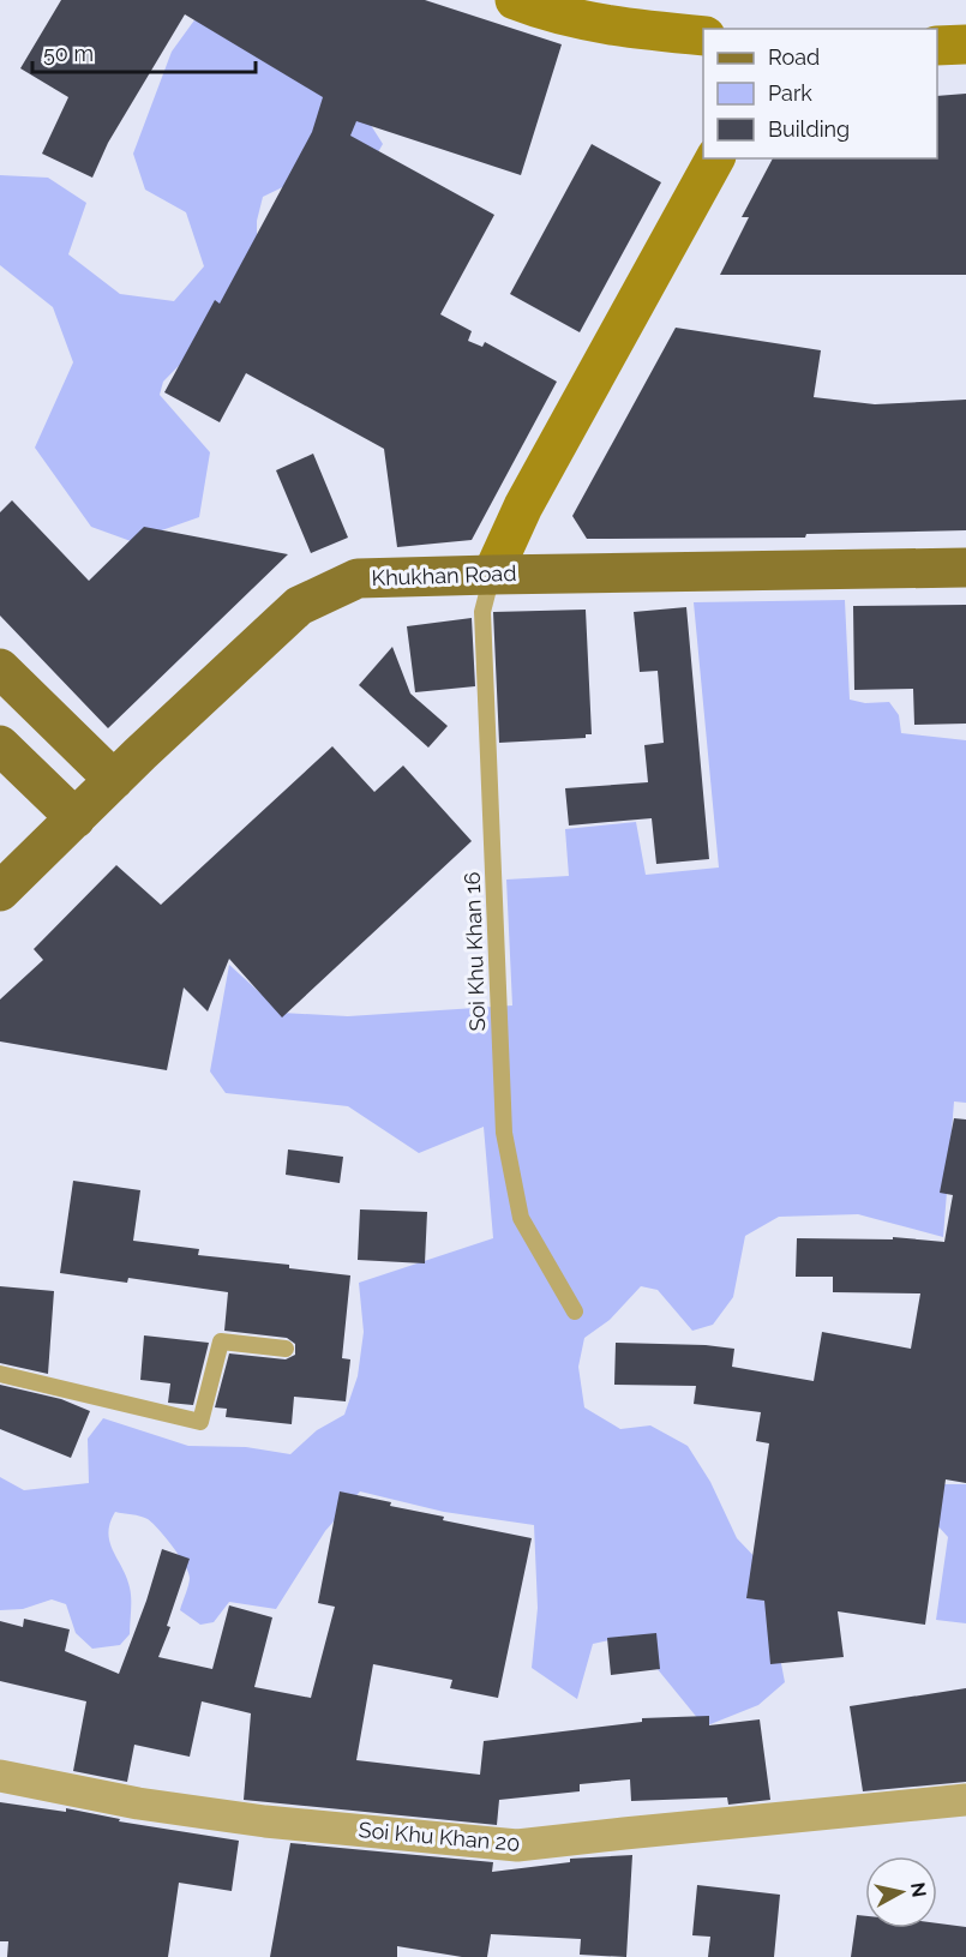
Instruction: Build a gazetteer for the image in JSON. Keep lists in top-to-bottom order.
{
  "streets": {
    "main road": ["Khukhan Road"],
    "street": ["Soi Khu Khan 20"],
    "lane": ["Soi Khu Khan 16"]
  },
  "crossings": [
    ["Khukhan Road", "Soi Khu Khan 16"]
  ],
  "legend": ["Road", "Park", "Building"],
  "scale_bar": "50 m",
  "north": "right"
}
